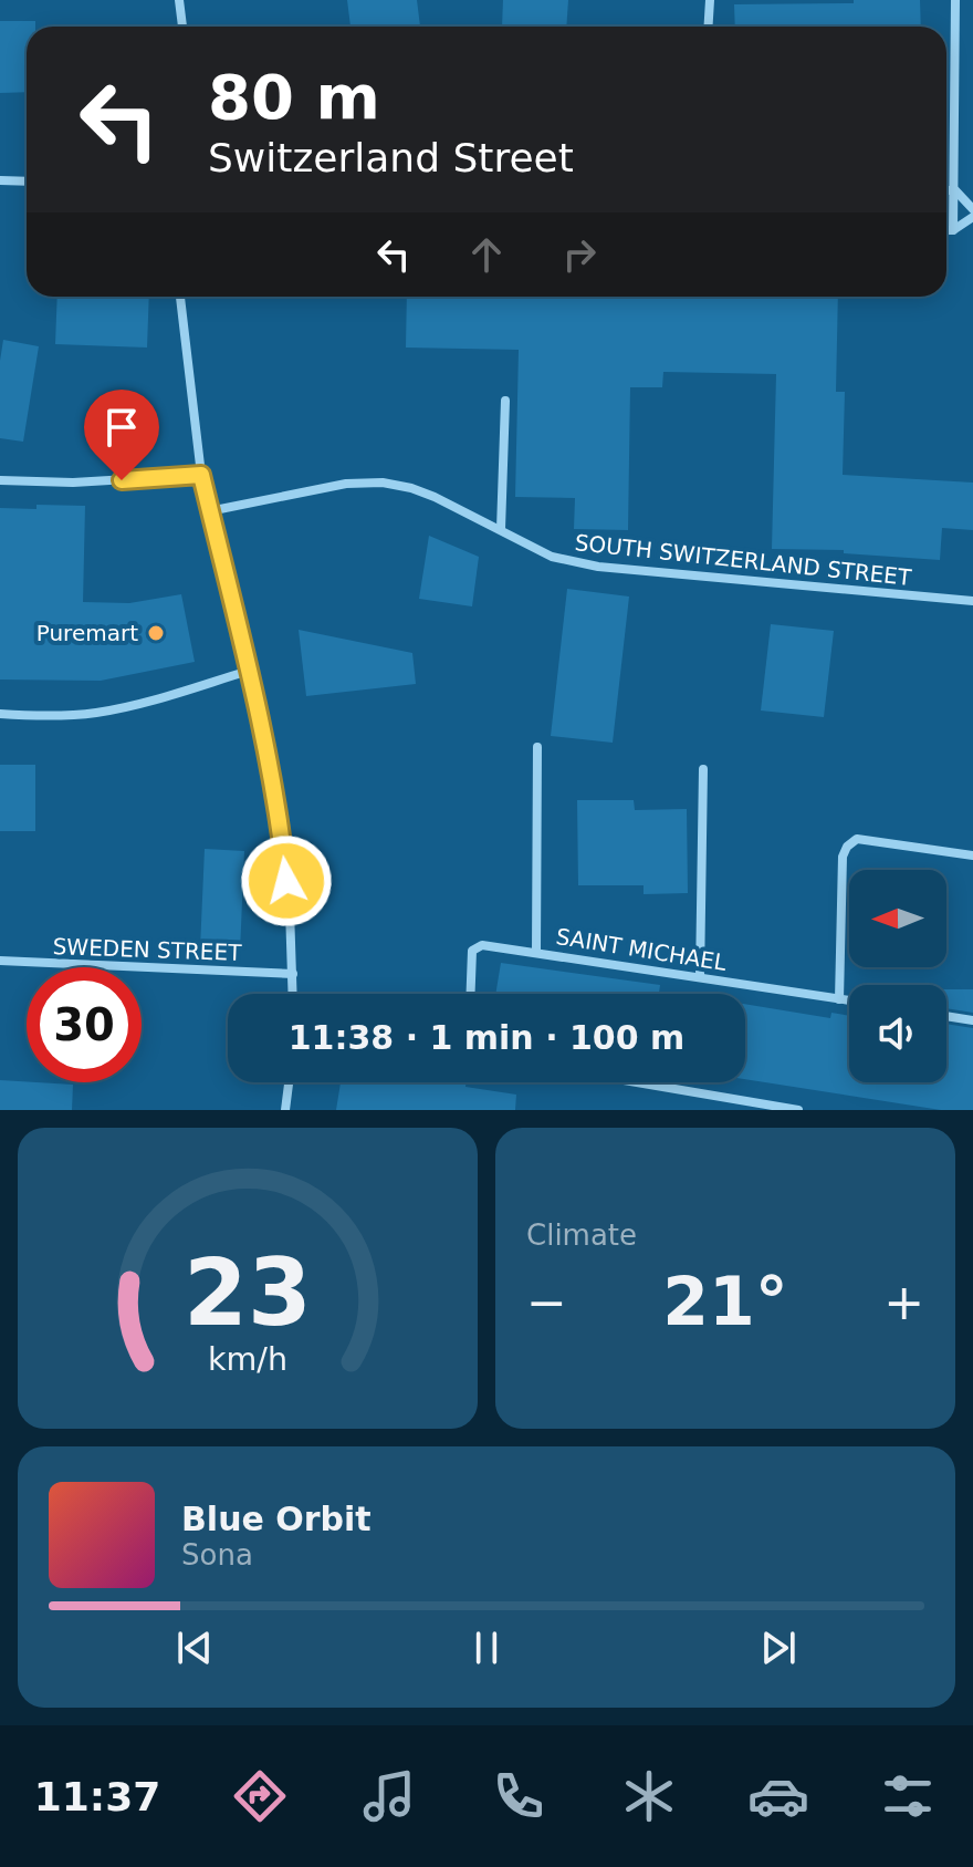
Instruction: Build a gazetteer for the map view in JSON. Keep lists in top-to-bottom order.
{
  "streets": {
    "street": ["SOUTH SWITZERLAND STREET", "SWEDEN STREET", "SAINT MICHAEL"]
  },
  "places": ["Puremart"],
  "north": "left",
  "page": {
    "turn": ["80 m", "Switzerland Street"],
    "limit": "30",
    "trip": "11:38 · 1 min · 100 m",
    "tile": "Climate",
    "heat": ["−", "21°", "+"],
    "song": ["Blue Orbit", "Sona"],
    "tabs": "11:37",
    "gauge": ["23", "km/h"]
  }
}
